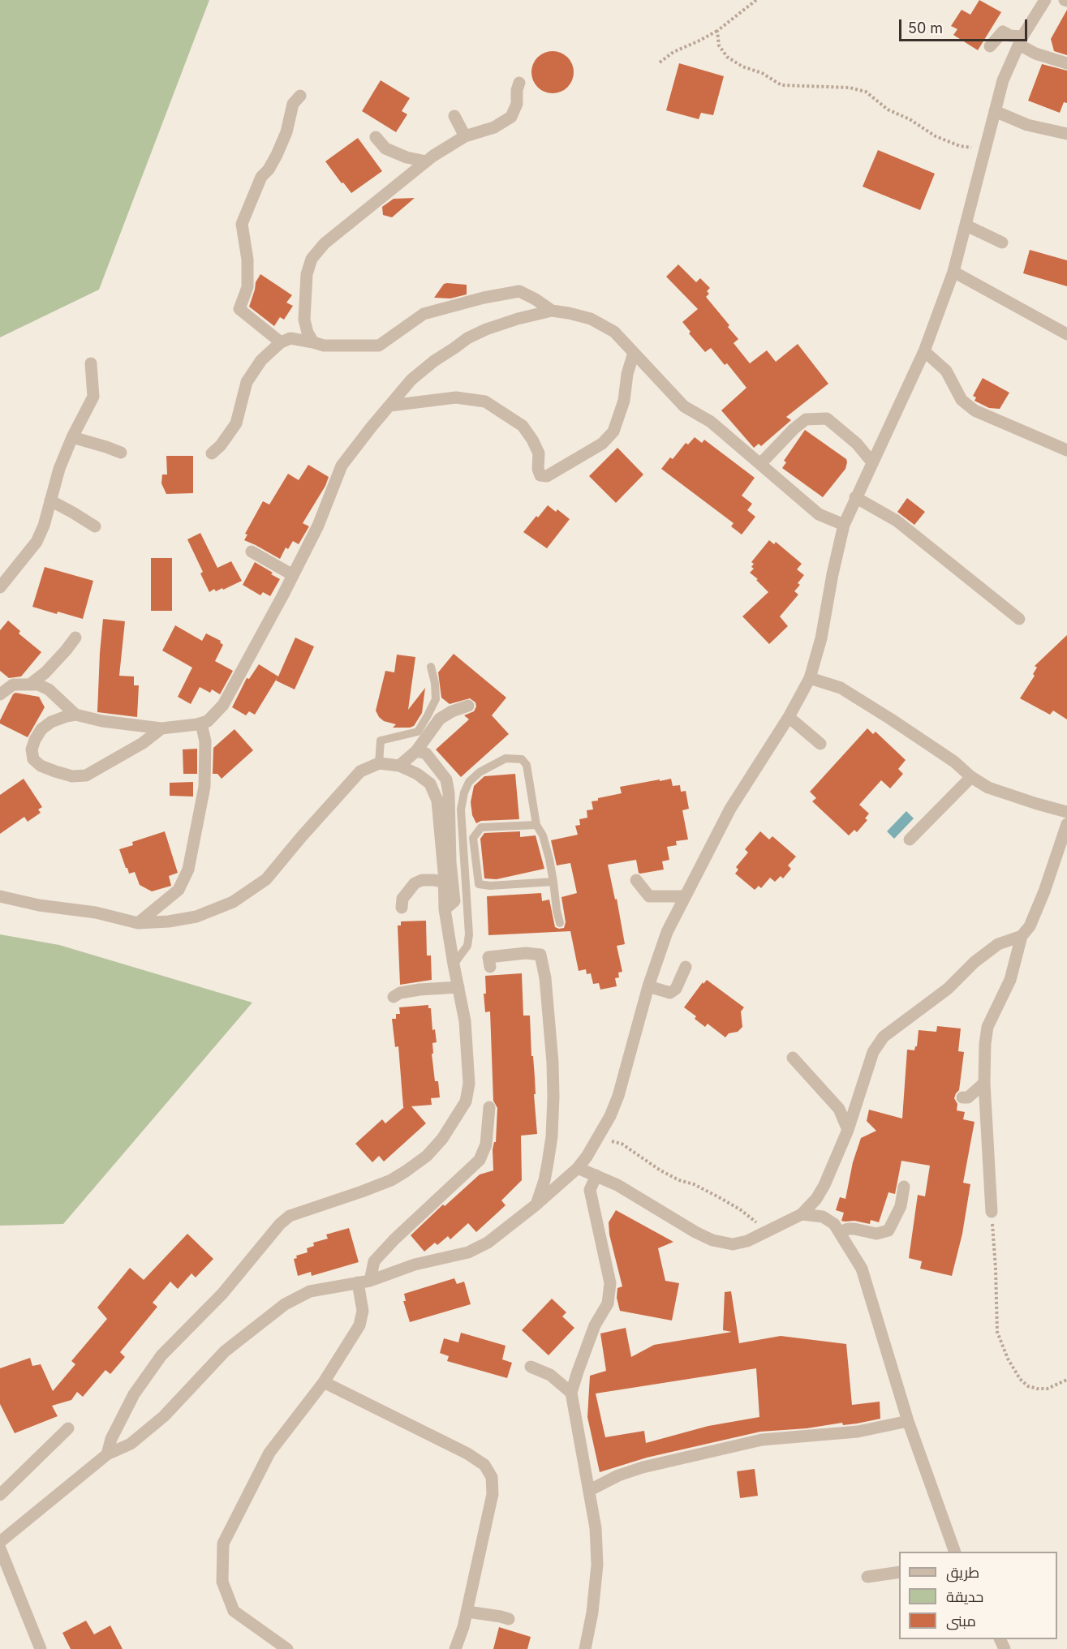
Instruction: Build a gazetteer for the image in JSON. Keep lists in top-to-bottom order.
{
  "legend": ["طريق", "حديقة", "مبنى"],
  "scale_bar": "50 m"
}
